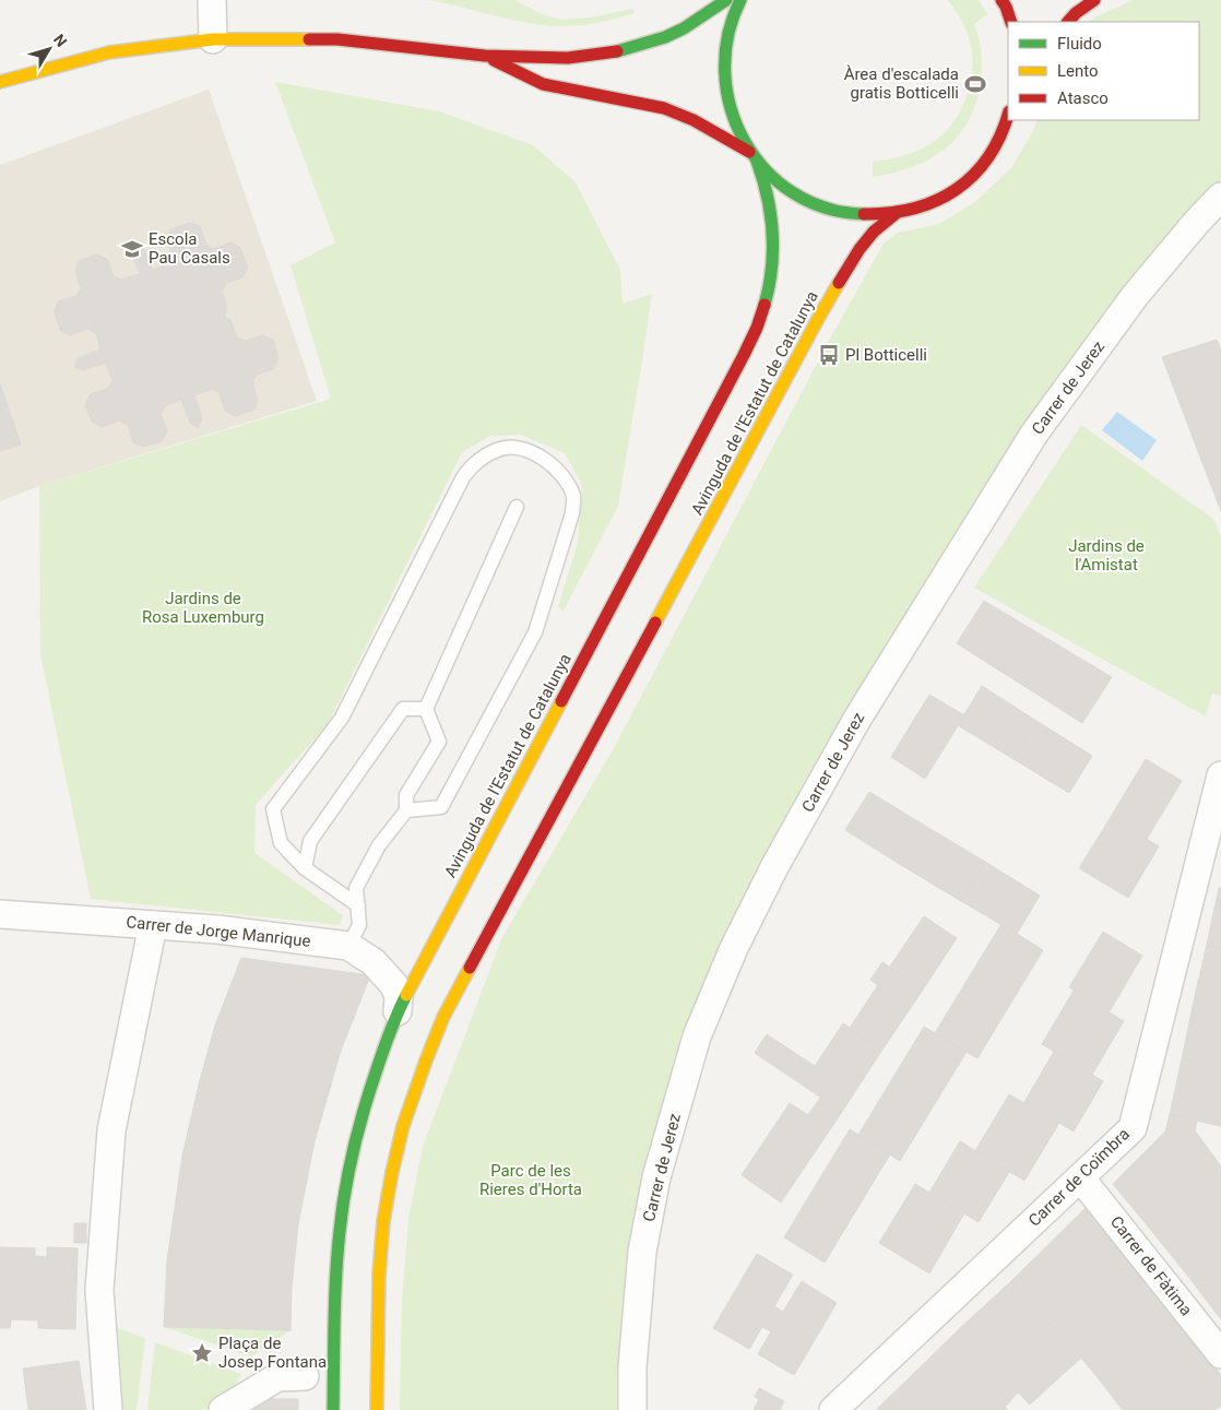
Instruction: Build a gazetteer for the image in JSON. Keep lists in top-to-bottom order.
{
  "streets": {
    "main road": ["Avinguda de l'Estatut de Catalunya"],
    "street": [
      "Carrer de Jerez",
      "Carrer de Jorge Manrique",
      "Carrer de Coïmbra",
      "Carrer de Fàtima"
    ]
  },
  "crossings": [
    ["Avinguda de l'Estatut de Catalunya", "Carrer de Jorge Manrique"],
    ["Carrer de Coïmbra", "Carrer de Fàtima"]
  ],
  "parks": ["Jardins de l'Amistat", "Jardins de Rosa Luxemburg", "Parc de les Rieres d'Horta"],
  "places": {
    "sports": ["Àrea d'escalada gratis Botticelli"],
    "school or university": ["Escola Pau Casals"],
    "bus stop": ["Pl Botticelli"],
    "place": ["Plaça de Josep Fontana"]
  },
  "legend": ["Fluido", "Lento", "Atasco"],
  "north": "top right"
}
